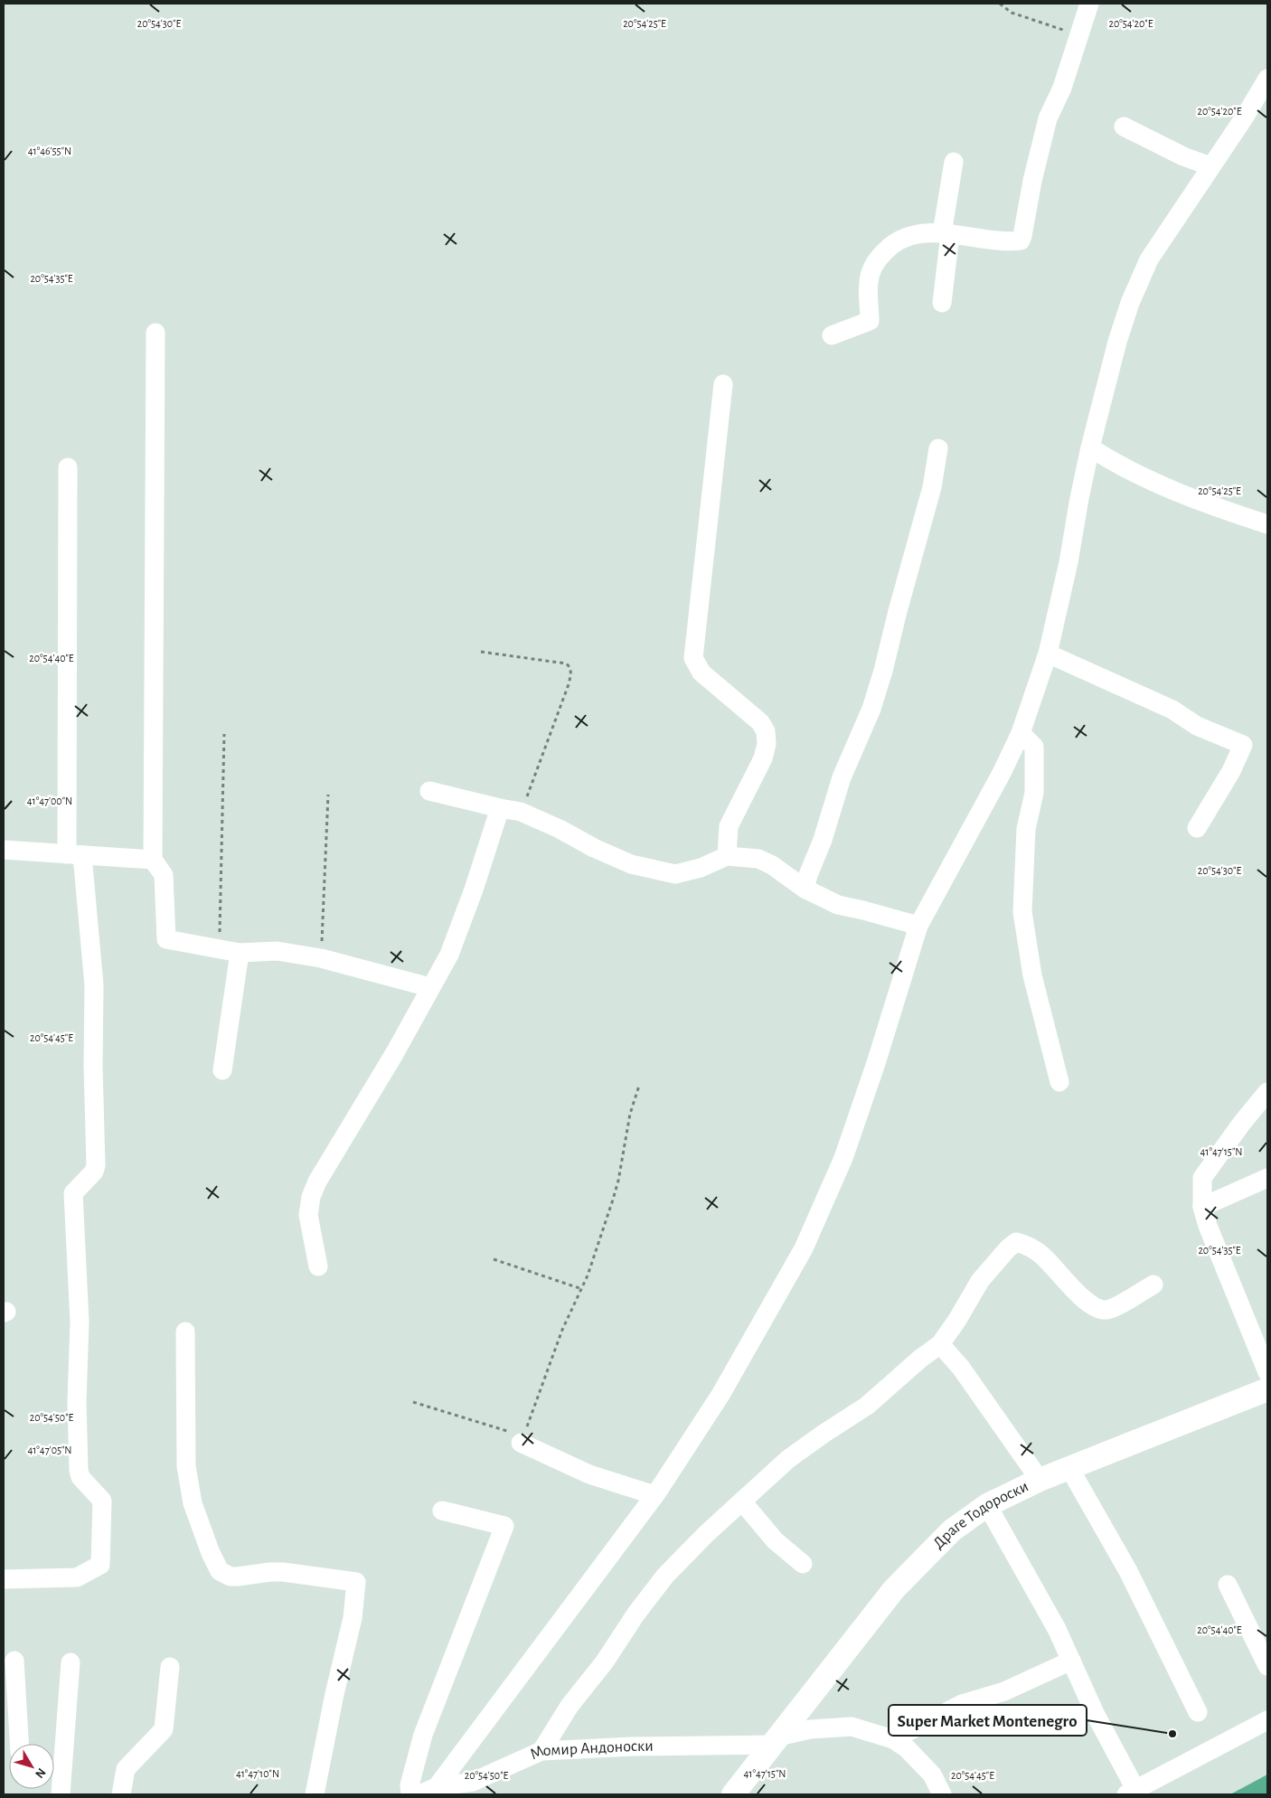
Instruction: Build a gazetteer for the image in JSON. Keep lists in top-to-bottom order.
{
  "streets": {
    "street": ["Драге Тодороски", "Момир Андоноски"]
  },
  "crossings": [
    ["Драге Тодороски", "Момир Андоноски"]
  ],
  "places": ["Super Market Montenegro"],
  "north": "bottom right",
  "coordinates": [
    "20°54'30\"E",
    "20°54'25\"E",
    "20°54'20\"E",
    "41°46'55\"N",
    "20°54'35\"E",
    "20°54'40\"E",
    "41°47'00\"N",
    "20°54'45\"E",
    "41°47'15\"N",
    "20°54'50\"E",
    "41°47'05\"N",
    "41°47'10\"N"
  ]
}
